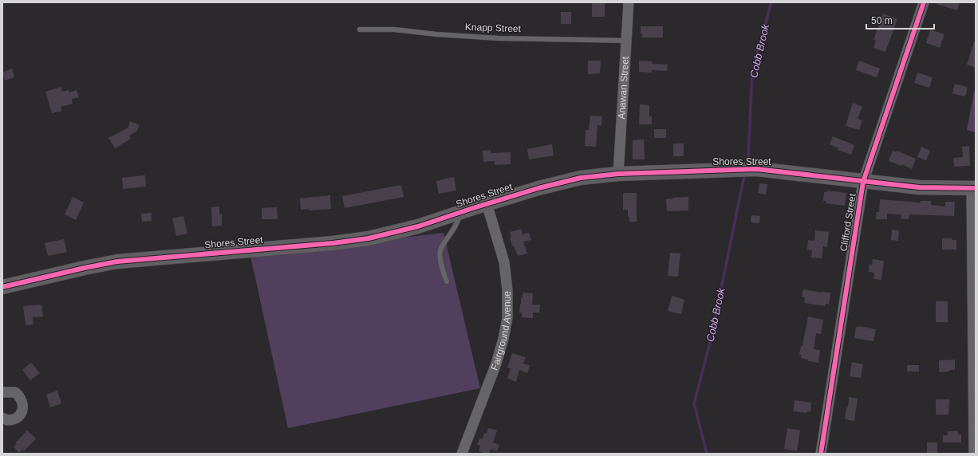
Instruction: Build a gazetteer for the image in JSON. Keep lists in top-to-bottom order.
{
  "streets": {
    "street": [
      "Anawan Street",
      "Shores Street",
      "Clifford Street",
      "Fairground Avenue"
    ],
    "lane": ["Knapp Street"]
  },
  "crossings": [
    ["Knapp Street", "Anawan Street"],
    ["Anawan Street", "Shores Street"],
    ["Shores Street", "Clifford Street"],
    ["Shores Street", "Fairground Avenue"]
  ],
  "water": ["Cobb Brook"],
  "scale_bar": "50 m"
}
